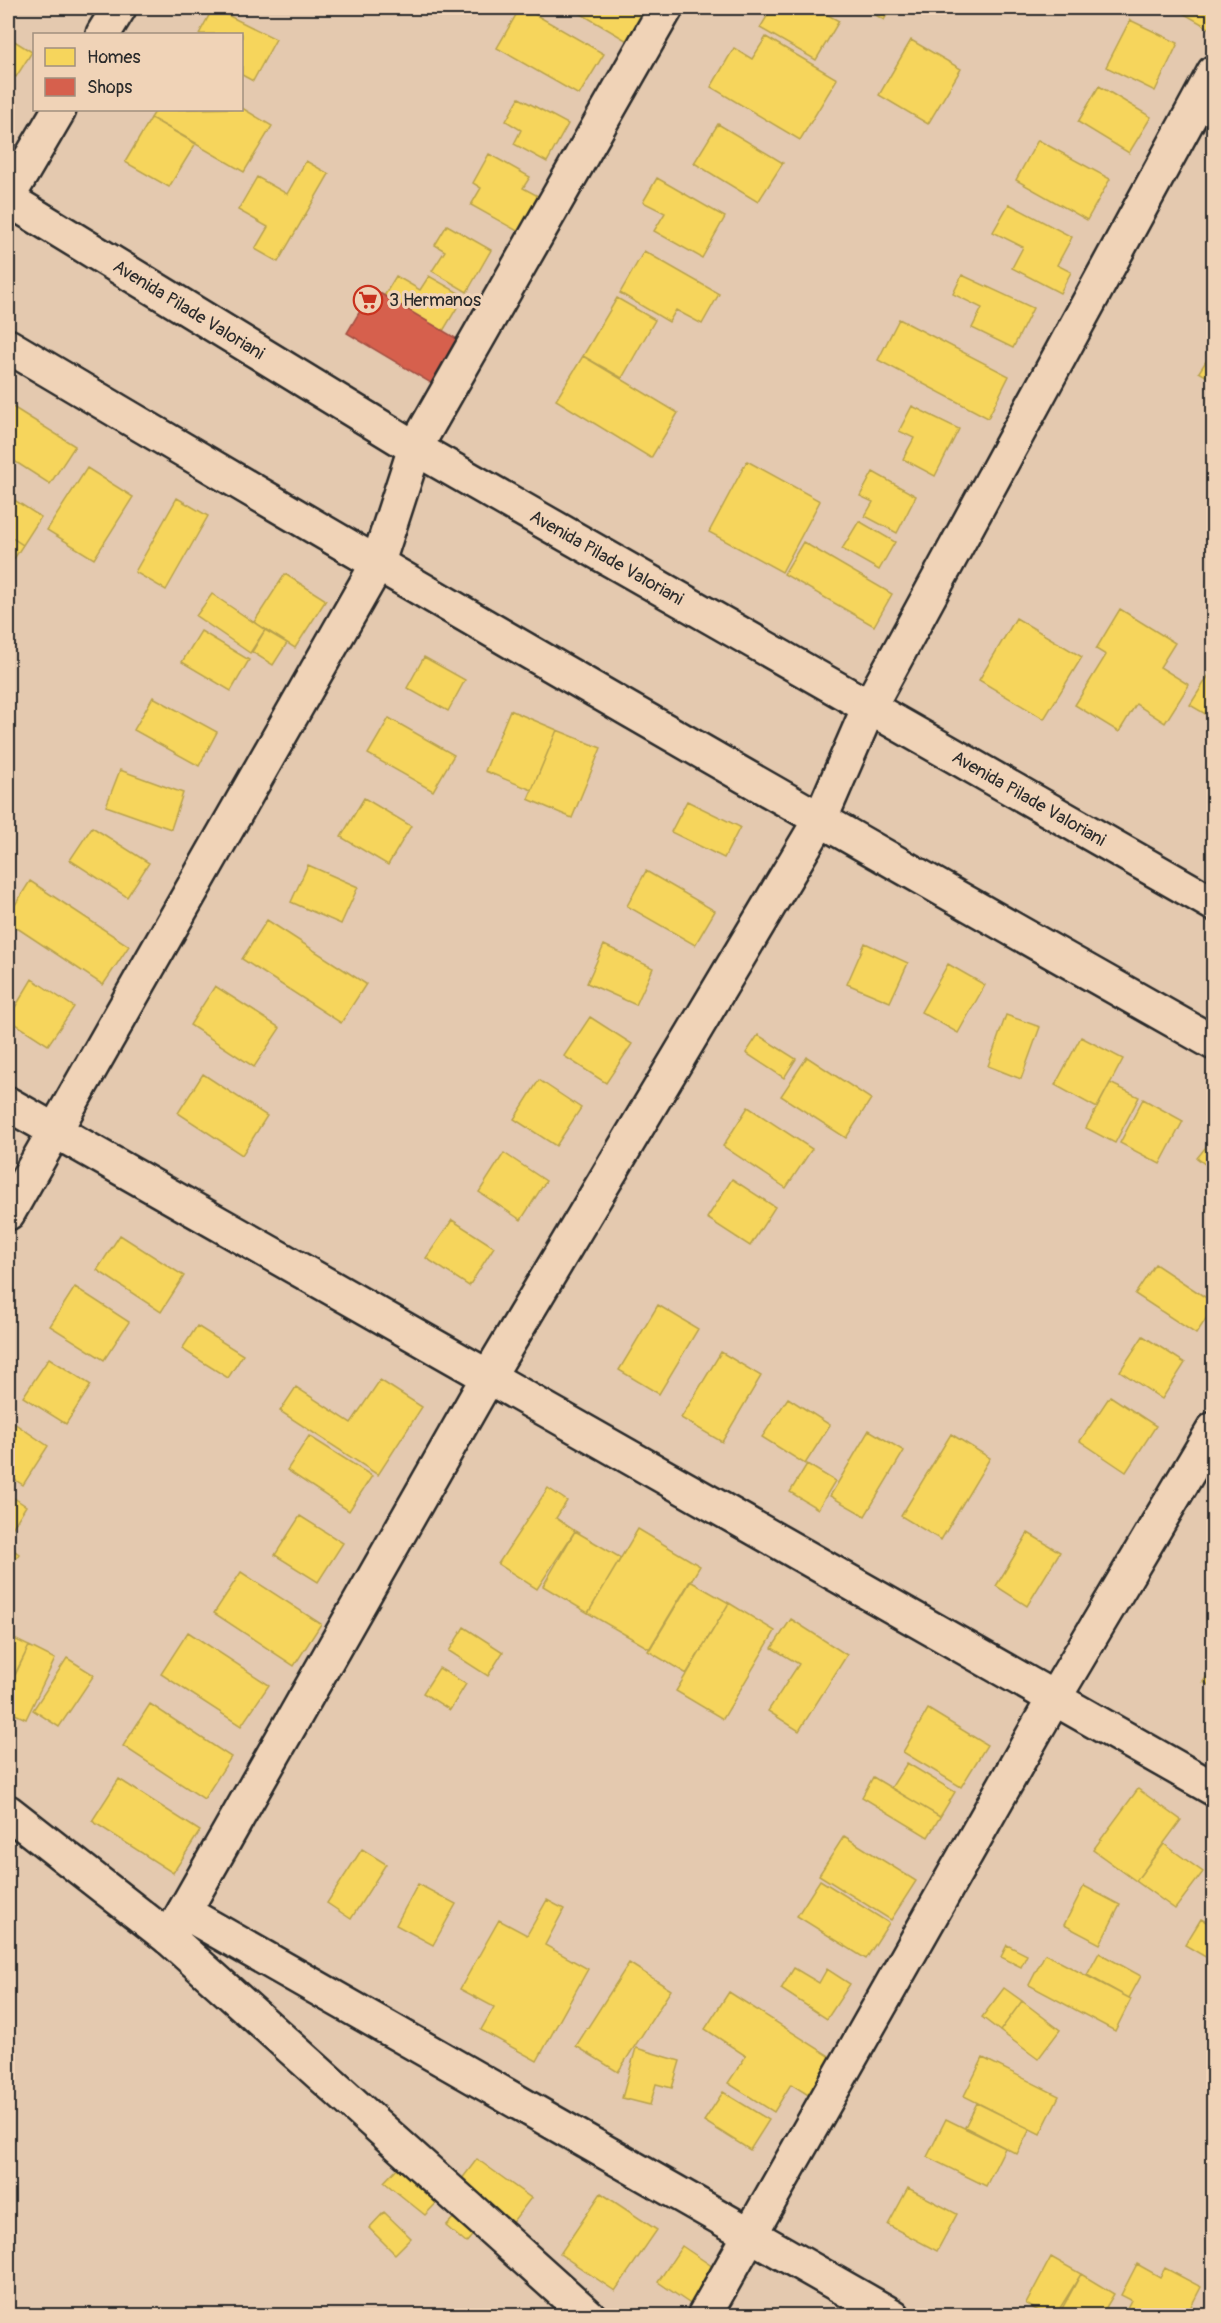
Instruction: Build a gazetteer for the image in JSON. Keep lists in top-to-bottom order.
{
  "streets": {
    "street": ["Avenida Pilade Valoriani"]
  },
  "places": {
    "supermarket": ["3 Hermanos"]
  },
  "legend": ["Homes", "Shops"]
}
